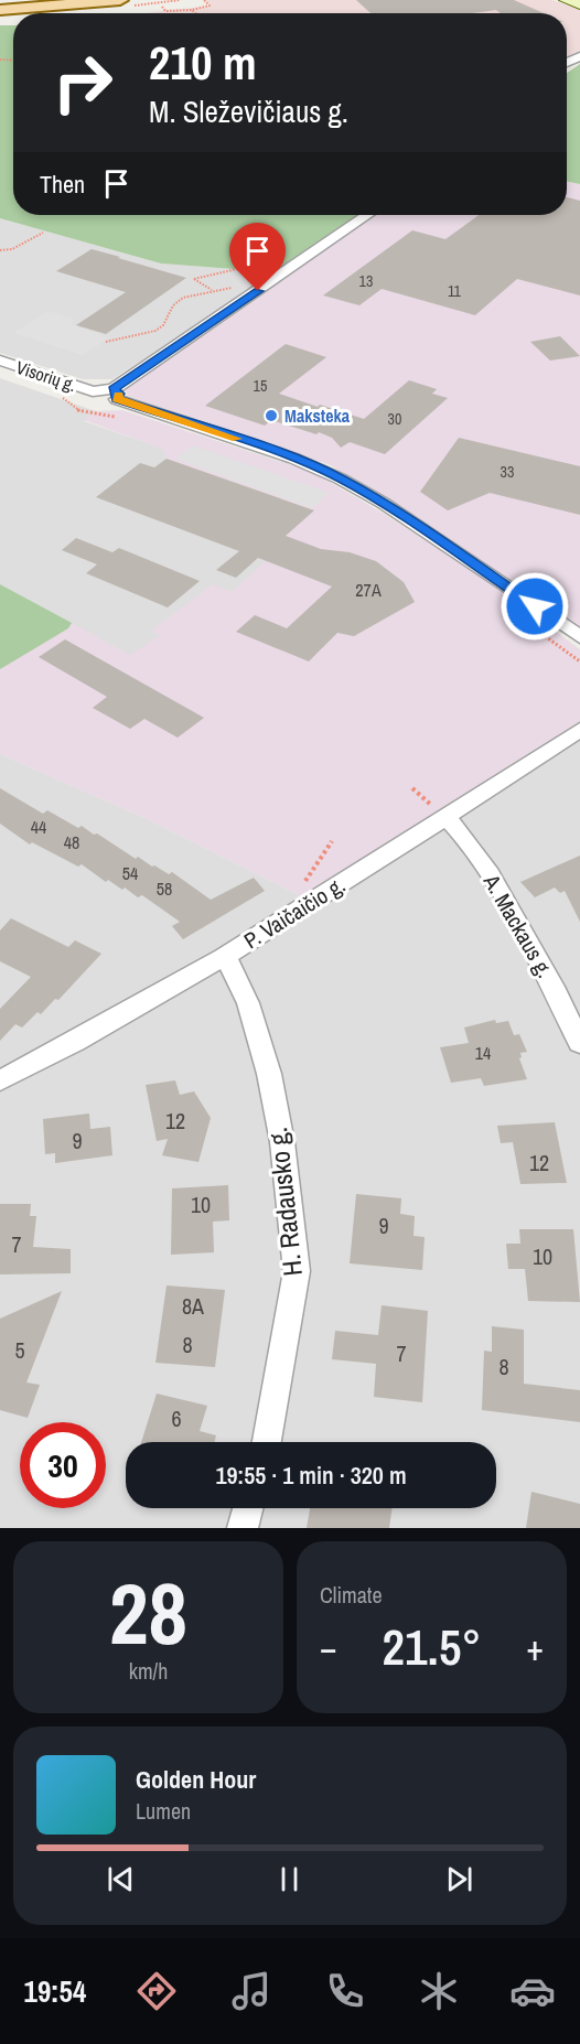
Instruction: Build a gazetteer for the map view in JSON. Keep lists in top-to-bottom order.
{
  "streets": {
    "street": [
      "Visorių g.",
      "P. Vaičaičio g.",
      "A. Mackaus g.",
      "H. Radausko g."
    ]
  },
  "crossings": [
    ["P. Vaičaičio g.", "A. Mackaus g."],
    ["P. Vaičaičio g.", "H. Radausko g."]
  ],
  "places": ["Maksteka"],
  "house_numbers": [
    "13",
    "11",
    "15",
    "30",
    "33",
    "27A",
    "44",
    "48",
    "54",
    "58",
    "14",
    "12",
    "9",
    "12",
    "10",
    "9",
    "7",
    "10",
    "8A",
    "8",
    "5",
    "7",
    "8",
    "6"
  ],
  "page": {
    "turn": ["210 m", "M. Sleževičiaus g."],
    "then": "Then",
    "limit": "30",
    "trip": "19:55 · 1 min · 320 m",
    "tile": [
      ["28", "km/h"],
      "Climate"
    ],
    "heat": ["−", "21.5°", "+"],
    "song": ["Golden Hour", "Lumen"],
    "tabs": "19:54"
  }
}
